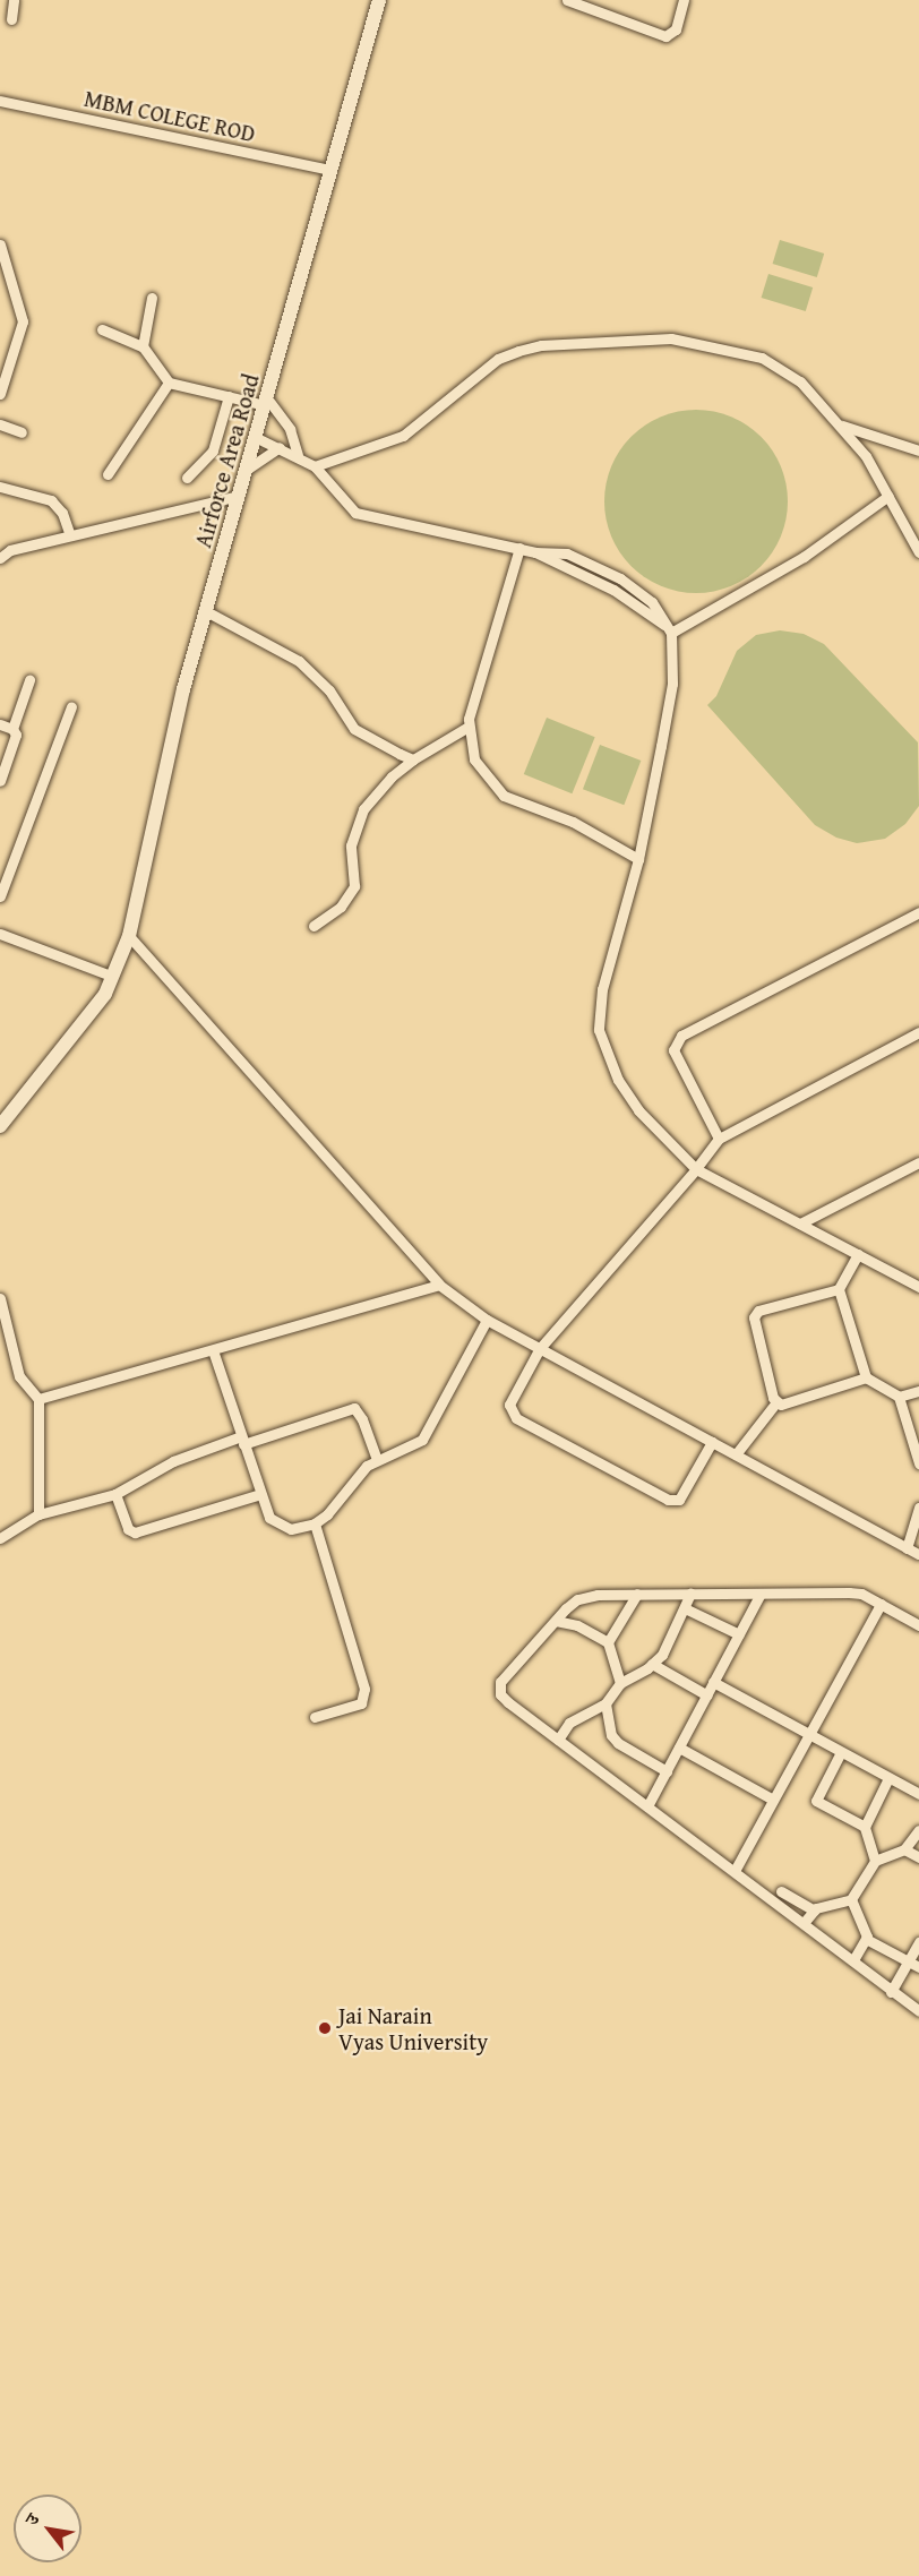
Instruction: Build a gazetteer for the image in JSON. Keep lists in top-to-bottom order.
{
  "streets": {
    "street": ["MBM COLEGE ROD", "Airforce Area Road"]
  },
  "crossings": [
    ["MBM COLEGE ROD", "Airforce Area Road"]
  ],
  "places": ["Jai Narain Vyas University"],
  "north": "top left"
}
